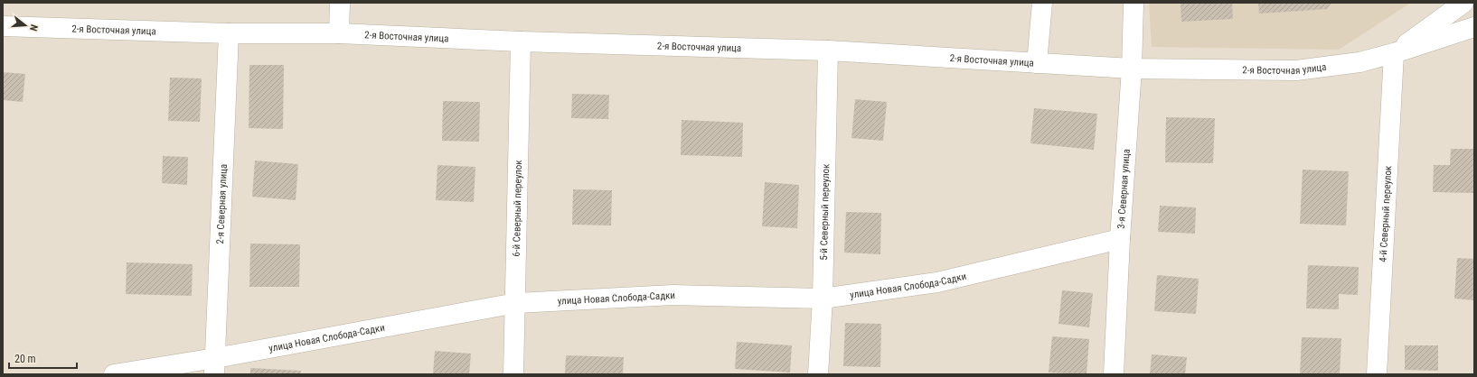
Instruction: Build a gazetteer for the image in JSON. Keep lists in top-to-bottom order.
{
  "streets": {
    "street": [
      "2-я Восточная улица",
      "3-я Северная улица",
      "2-я Северная улица",
      "6-й Северный переулок",
      "5-й Северный переулок",
      "4-й Северный переулок",
      "улица Новая Слобода-Садки"
    ]
  },
  "crossings": [
    ["2-я Восточная улица", "3-я Северная улица"],
    ["2-я Восточная улица", "2-я Северная улица"],
    ["2-я Восточная улица", "6-й Северный переулок"],
    ["2-я Восточная улица", "5-й Северный переулок"],
    ["2-я Восточная улица", "4-й Северный переулок"],
    ["3-я Северная улица", "улица Новая Слобода-Садки"],
    ["2-я Северная улица", "улица Новая Слобода-Садки"],
    ["6-й Северный переулок", "улица Новая Слобода-Садки"],
    ["5-й Северный переулок", "улица Новая Слобода-Садки"]
  ],
  "scale_bar": "20 m",
  "north": "right"
}
